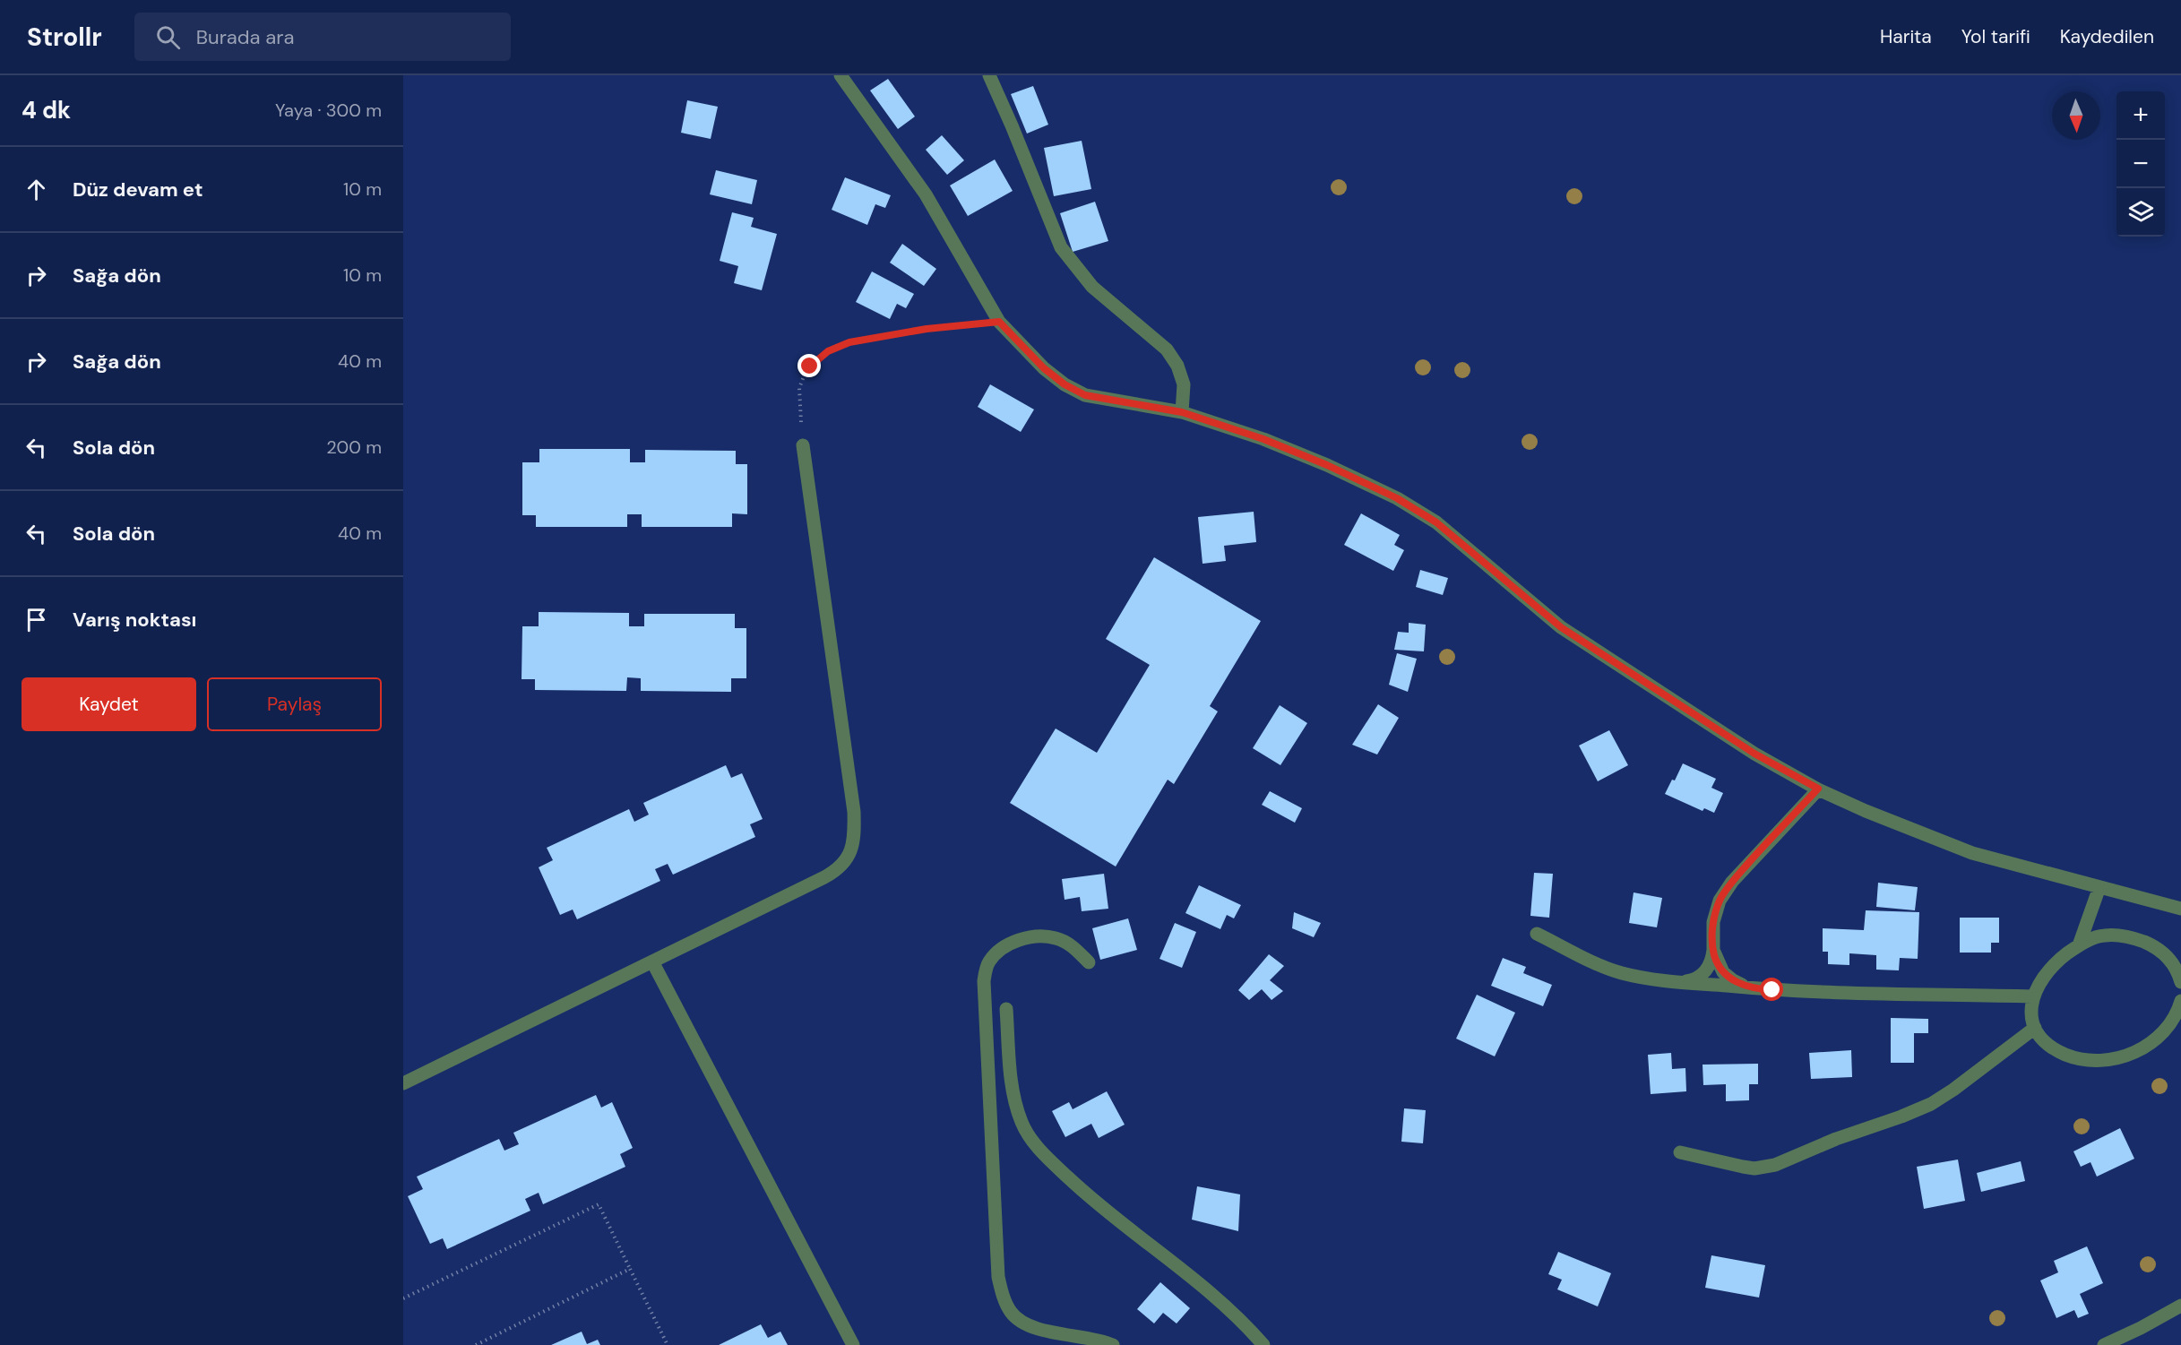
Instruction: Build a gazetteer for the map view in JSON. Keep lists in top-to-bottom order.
{
  "north": "bottom",
  "page": {
    "header": "Strollr",
    "search": "Burada ara",
    "nav": ["Harita", "Yol tarifi", "Kaydedilen"],
    "heading": ["4 dk", "Yaya · 300 m"],
    "map_buttons": ["+", "−"],
    "list": [
      ["Düz devam et", "10 m"],
      ["Sağa dön", "10 m"],
      ["Sağa dön", "40 m"],
      ["Sola dön", "200 m"],
      ["Sola dön", "40 m"],
      "Varış noktası"
    ],
    "buttons": ["Kaydet", "Paylaş"]
  }
}
